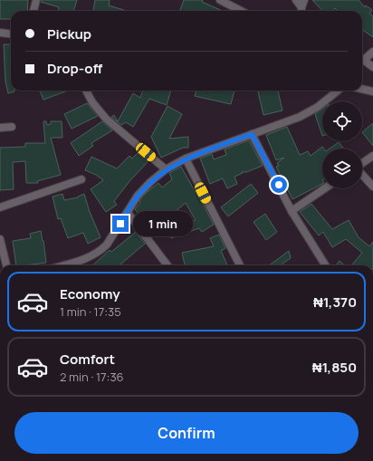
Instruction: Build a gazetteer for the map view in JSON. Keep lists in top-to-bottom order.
{
  "page": {
    "banner": ["Pickup", "Drop-off"],
    "bubble": "1 min",
    "list": [
      {
        "name": "Economy",
        "note": "1 min · 17:35",
        "value": "₦1,370"
      },
      {
        "name": "Comfort",
        "note": "2 min · 17:36",
        "value": "₦1,850"
      }
    ],
    "buttons": "Confirm"
  }
}
